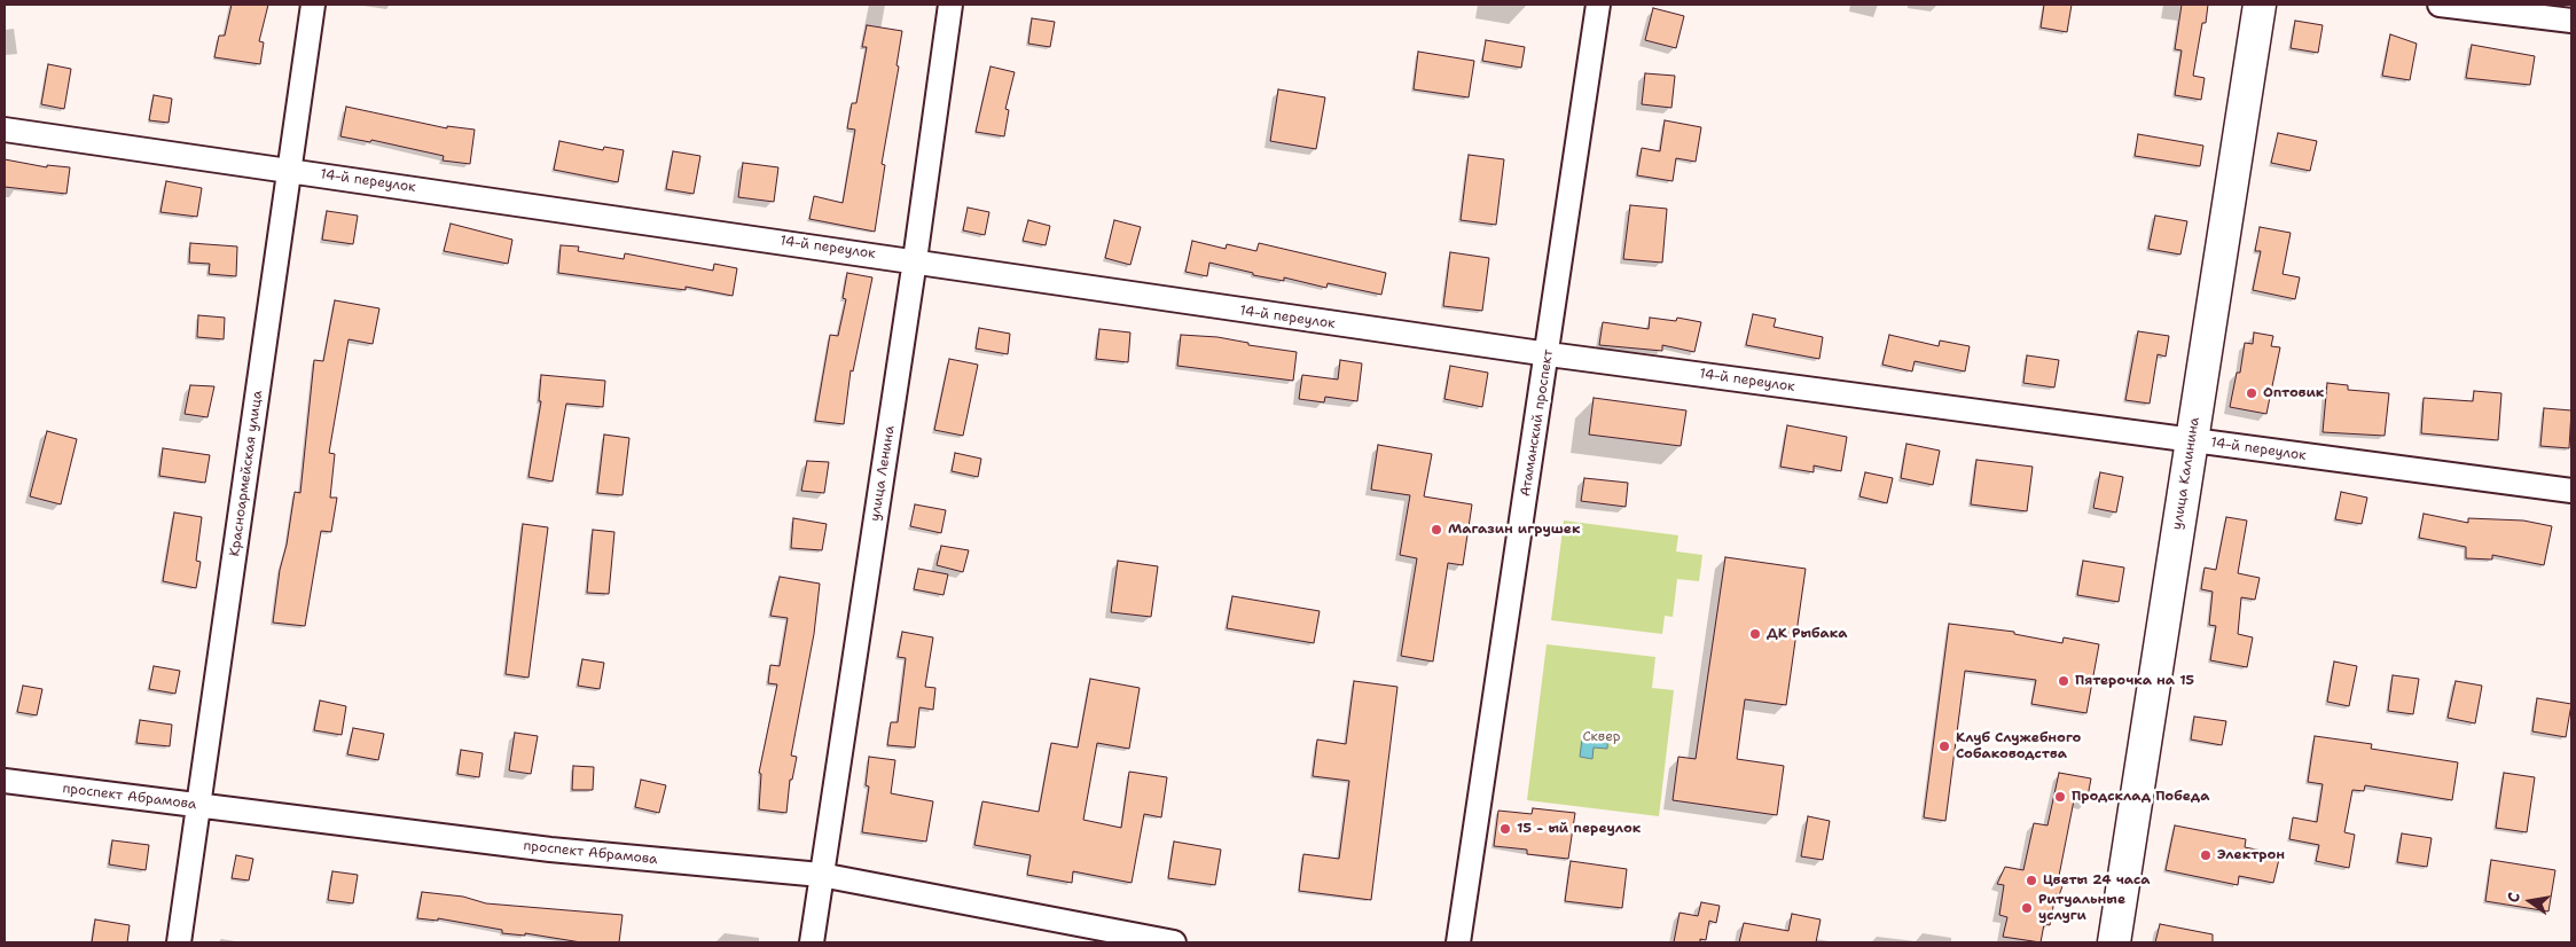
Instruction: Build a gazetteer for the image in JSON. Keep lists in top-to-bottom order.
{
  "streets": {
    "main road": ["улица Калинина"],
    "street": [
      "14-й переулок",
      "Атаманский проспект",
      "Красноармейская улица",
      "улица Ленина",
      "проспект Абрамова"
    ]
  },
  "crossings": [
    ["14-й переулок", "Атаманский проспект"],
    ["14-й переулок", "Красноармейская улица"],
    ["14-й переулок", "улица Ленина"],
    ["14-й переулок", "улица Калинина"],
    ["Красноармейская улица", "проспект Абрамова"],
    ["улица Ленина", "проспект Абрамова"]
  ],
  "parks": ["Сквер"],
  "places": [
    "Оптовик",
    "Магазин игрушек",
    "ДК Рыбака",
    "Пятерочка на 15",
    "Клуб Служебного Собаководства",
    "Продсклад Победа",
    "15 - ый переулок",
    "Электрон",
    "Цветы 24 часа",
    "Ритуальные услуги"
  ],
  "north": "left"
}
